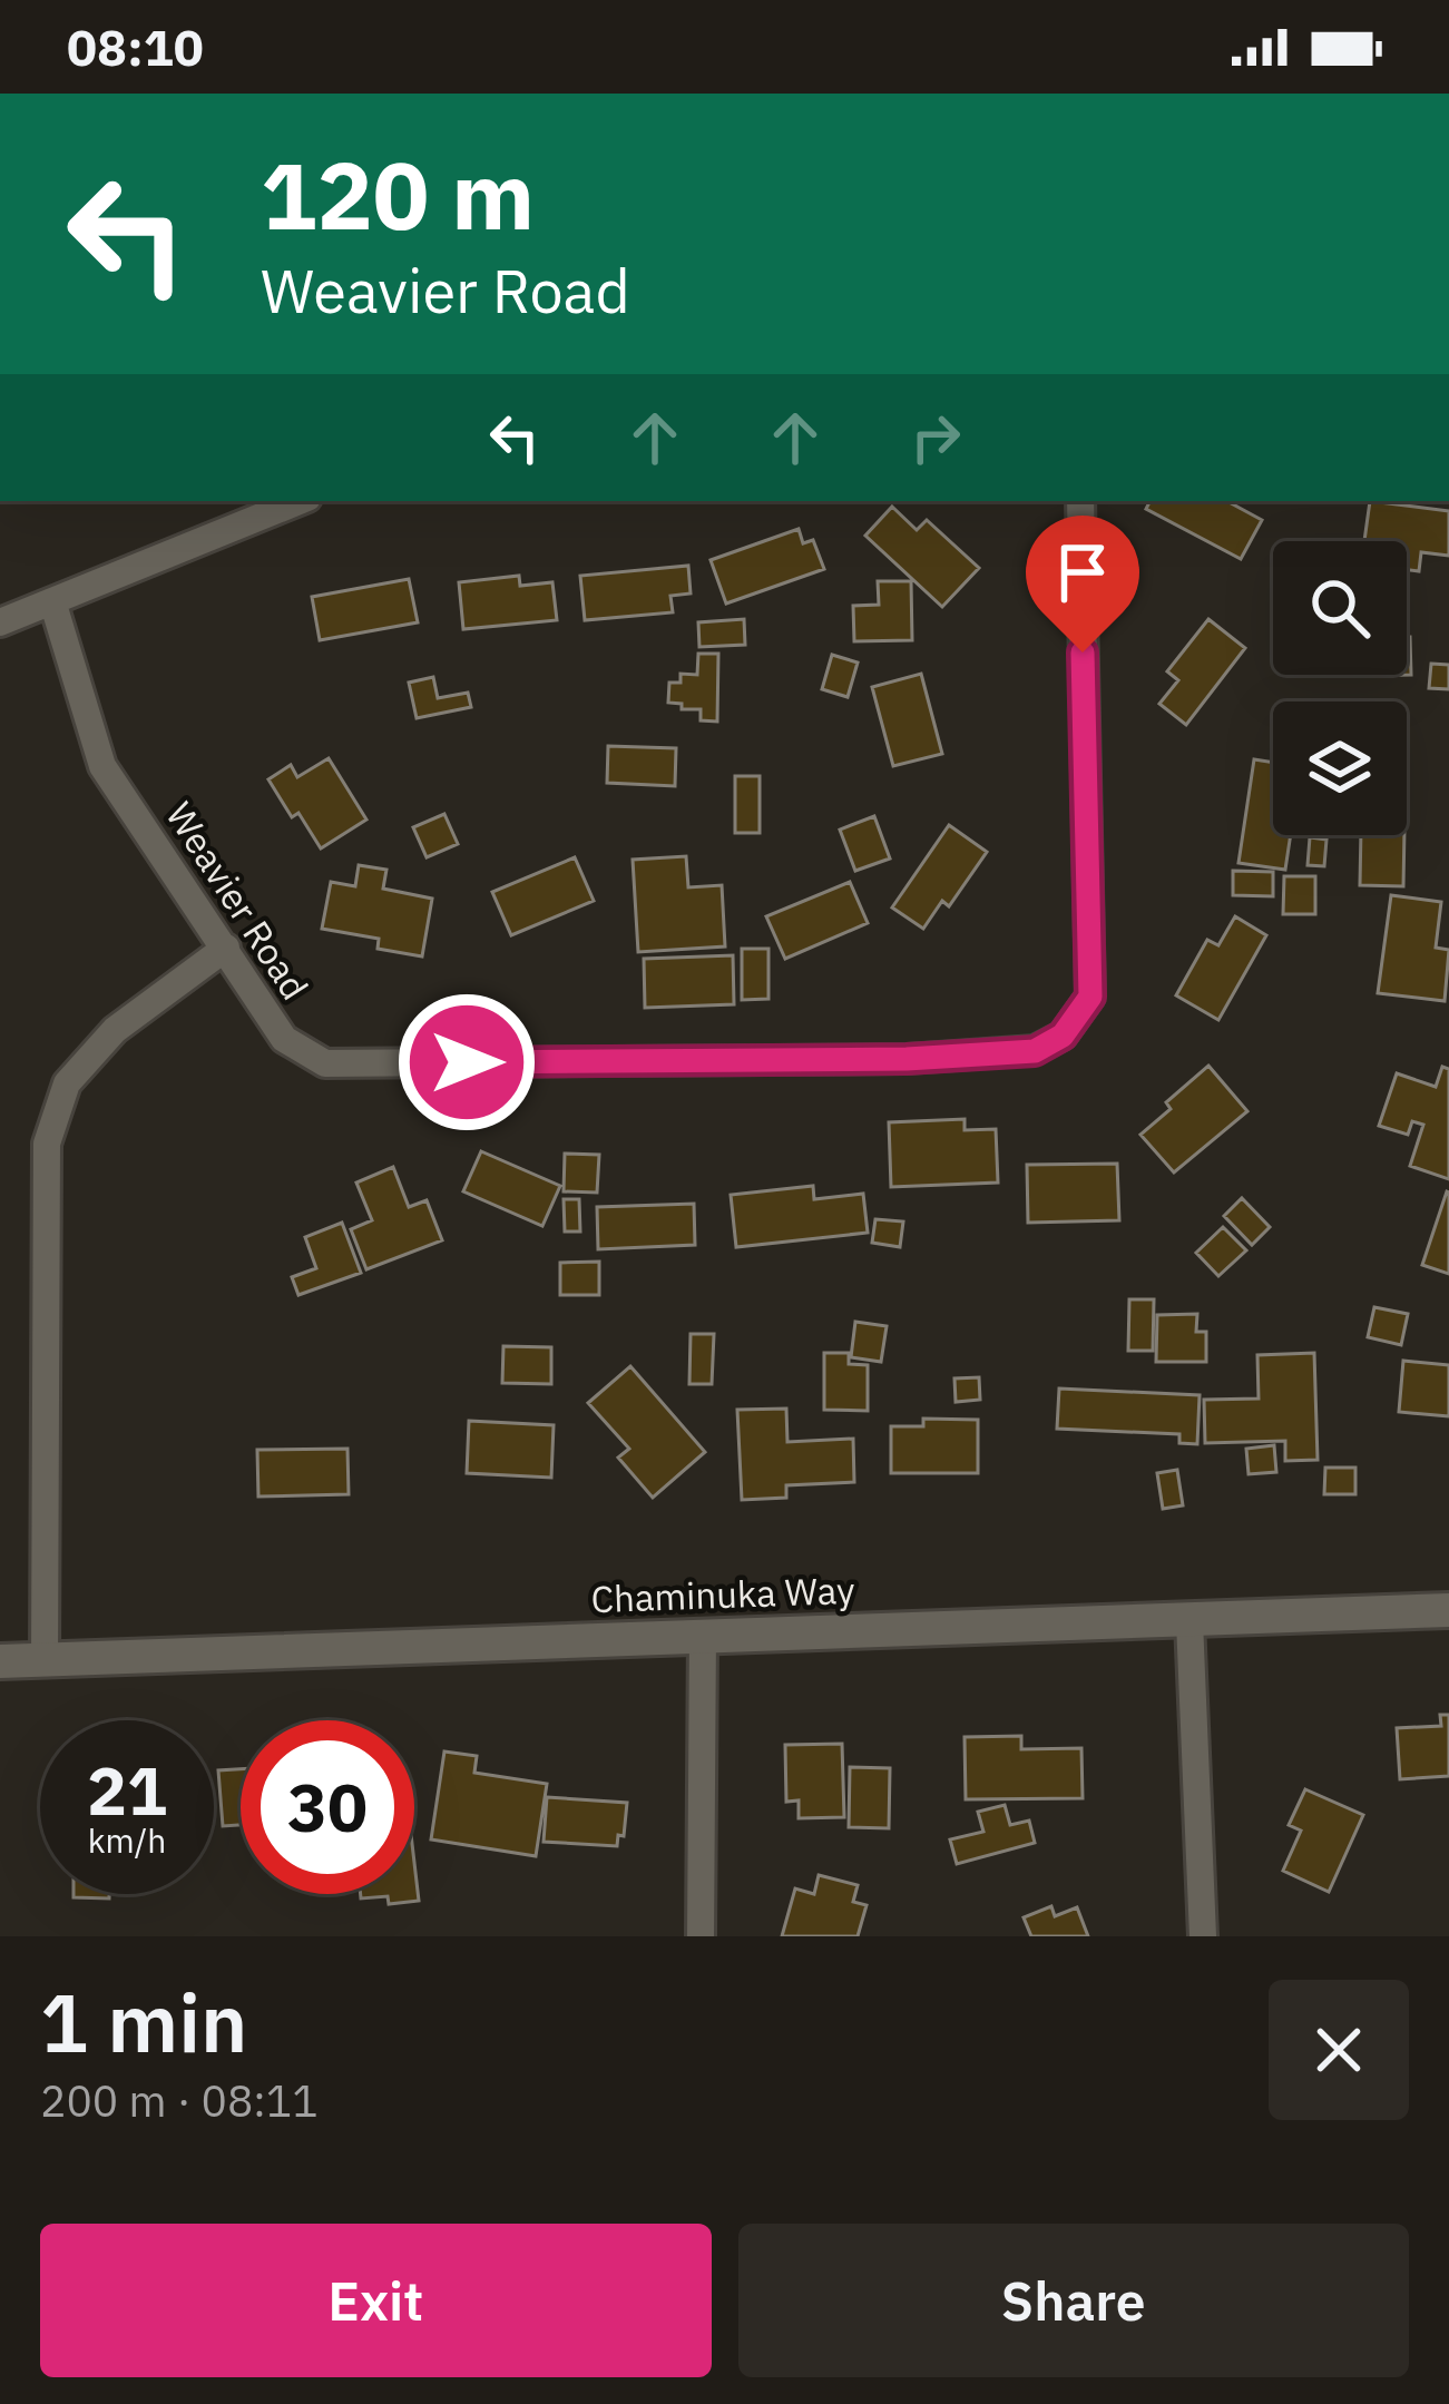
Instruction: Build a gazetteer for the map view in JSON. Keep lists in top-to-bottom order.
{
  "streets": {
    "street": ["Weavier Road", "Chaminuka Way"]
  },
  "page": {
    "status": "08:10",
    "turn": ["120 m", "Weavier Road"],
    "speed": "21 km/h",
    "limit": "30",
    "heading": ["1 min", "200 m · 08:11"],
    "buttons": ["Exit", "Share"]
  }
}
